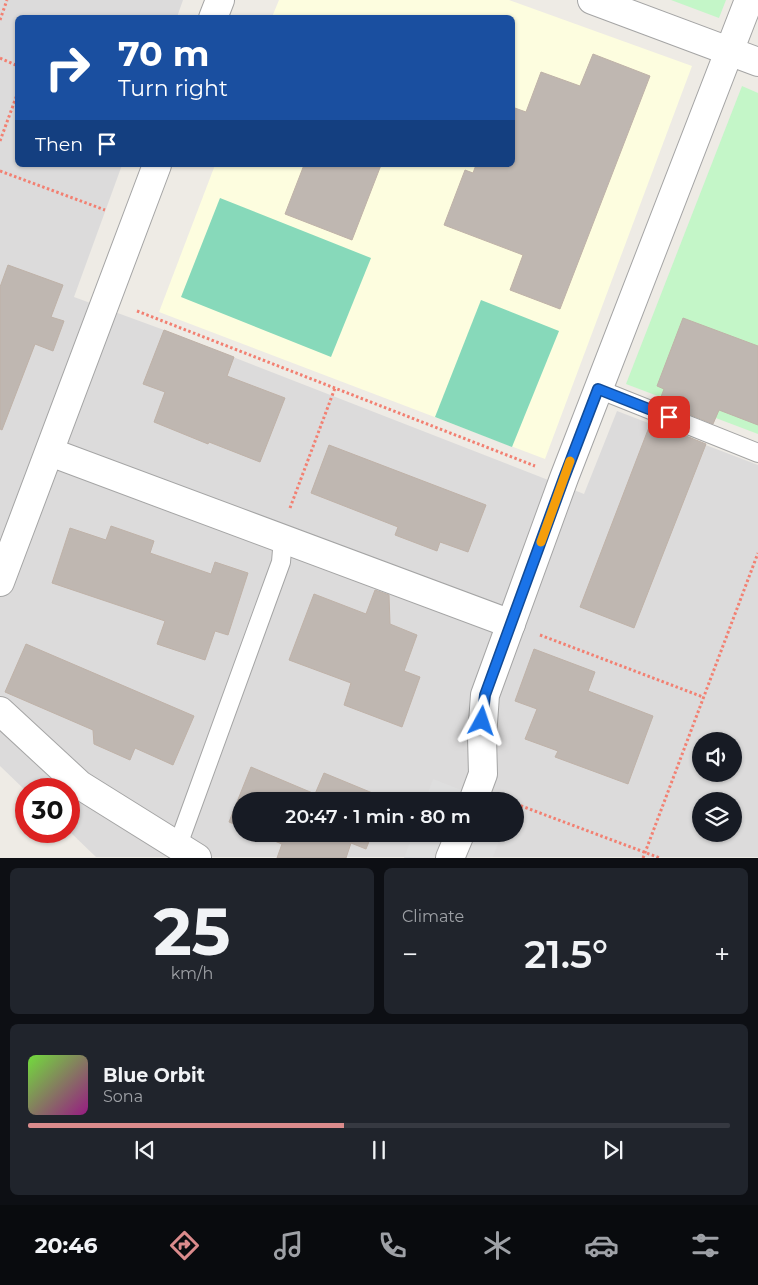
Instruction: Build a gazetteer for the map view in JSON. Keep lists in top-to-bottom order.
{
  "page": {
    "turn": ["70 m", "Turn right"],
    "then": "Then",
    "limit": "30",
    "trip": "20:47 · 1 min · 80 m",
    "tile": [
      ["25", "km/h"],
      "Climate"
    ],
    "heat": ["−", "21.5°", "+"],
    "song": ["Blue Orbit", "Sona"],
    "tabs": "20:46"
  }
}
